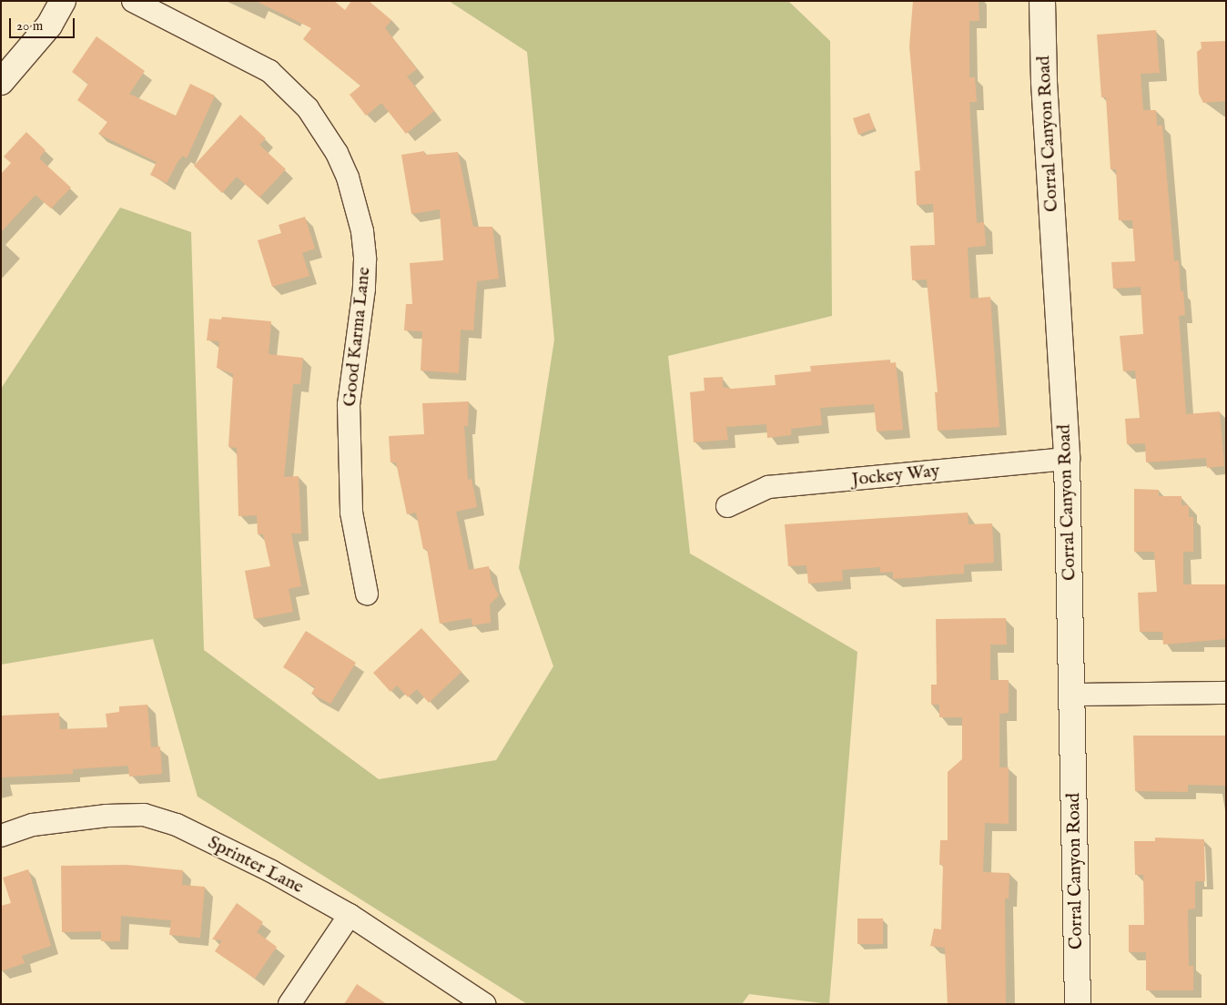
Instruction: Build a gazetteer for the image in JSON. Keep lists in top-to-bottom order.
{
  "streets": {
    "main road": ["Corral Canyon Road"],
    "street": ["Good Karma Lane", "Jockey Way", "Sprinter Lane"]
  },
  "crossings": [
    ["Corral Canyon Road", "Jockey Way"]
  ],
  "scale_bar": "20 m"
}
